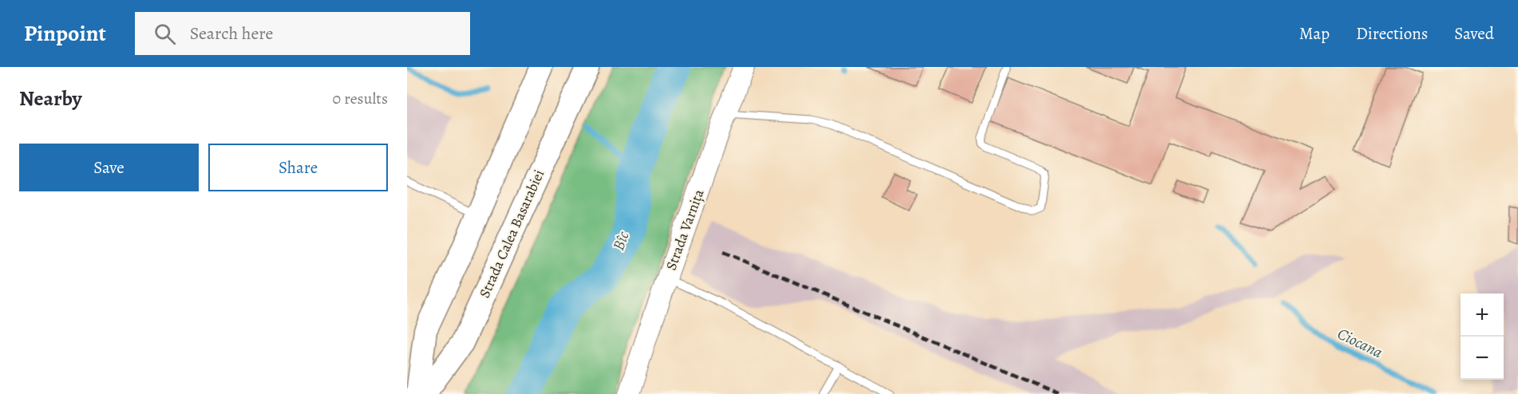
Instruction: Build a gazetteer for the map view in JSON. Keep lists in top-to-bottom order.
{
  "streets": {
    "main road": ["Strada Calea Basarabiei"],
    "street": ["Strada Varnița"]
  },
  "water": ["Bîc", "Ciocana"],
  "page": {
    "header": "Pinpoint",
    "search": "Search here",
    "nav": ["Map", "Directions", "Saved"],
    "heading": ["Nearby", "0 results"],
    "buttons": ["Save", "Share"],
    "map_buttons": ["+", "−"]
  }
}
